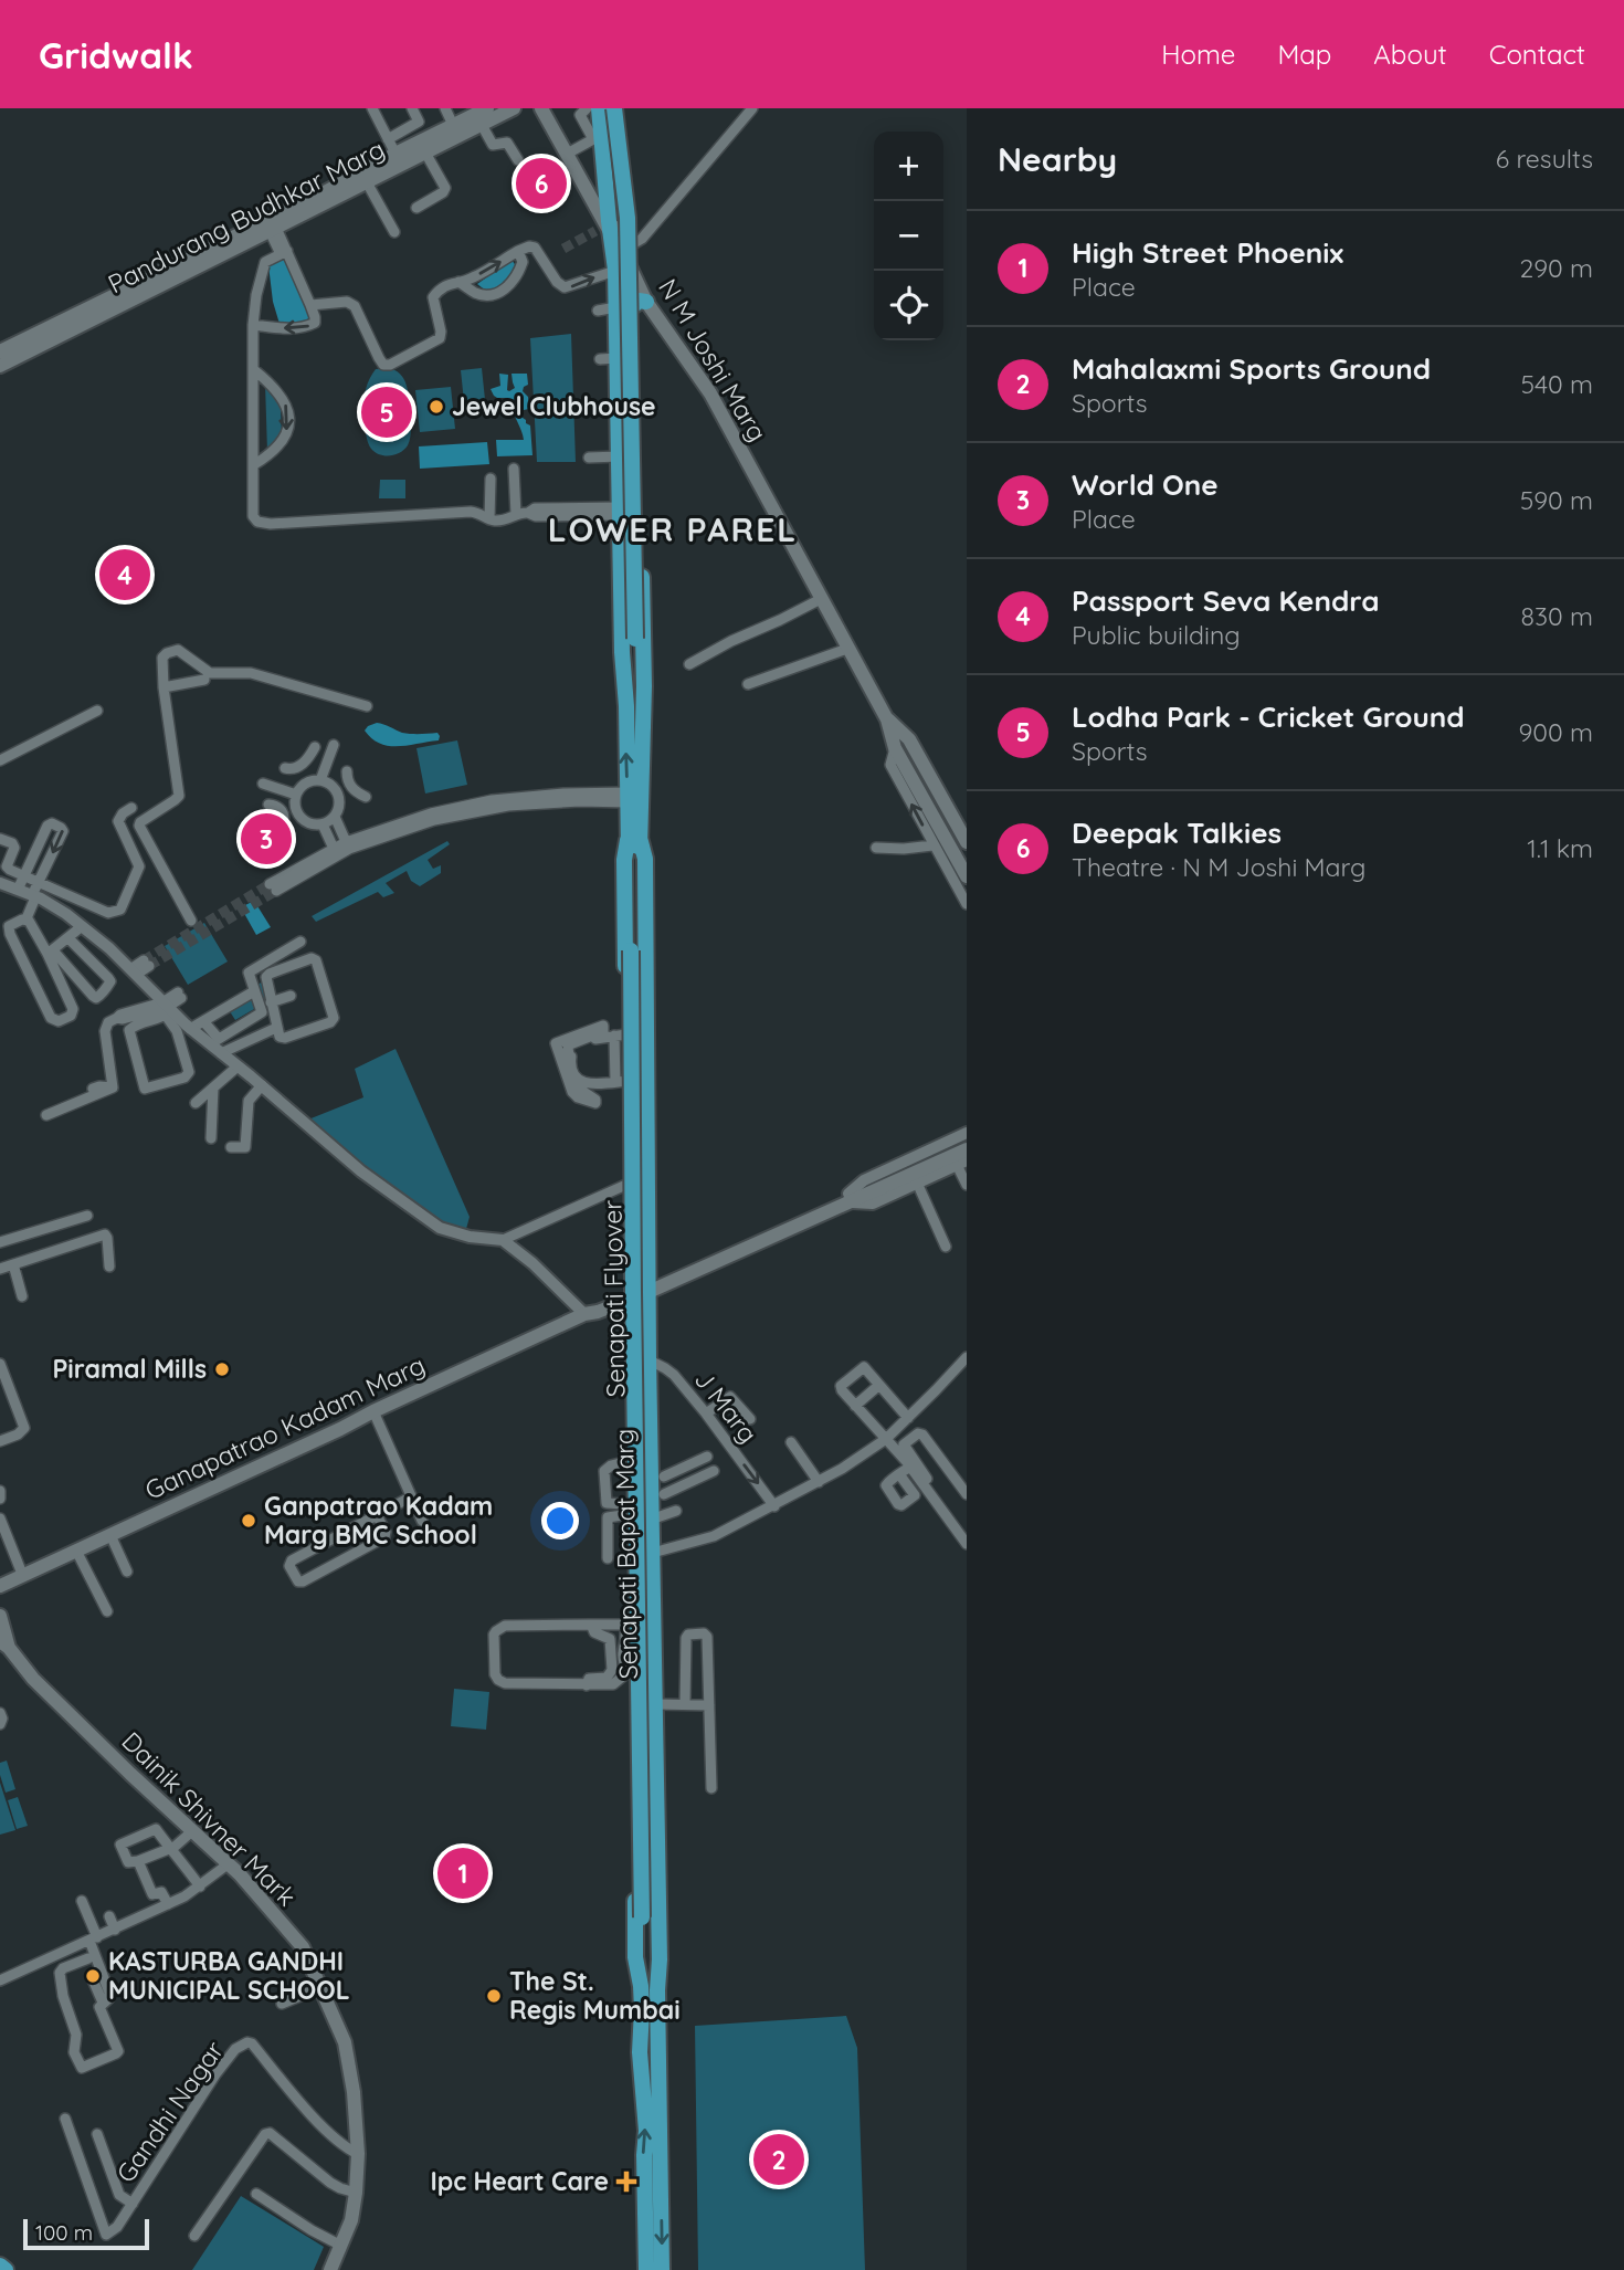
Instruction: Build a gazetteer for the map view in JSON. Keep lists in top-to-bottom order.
{
  "streets": {
    "main road": [
      "Pandurang Budhkar Marg",
      "N M Joshi Marg",
      "Senapati Flyover",
      "Ganapatrao Kadam Marg",
      "Senapati Bapat Marg",
      "Dainik Shivner Mark"
    ],
    "street": ["J Marg", "Gandhi Nagar"]
  },
  "crossings": [
    ["Senapati Flyover", "Senapati Bapat Marg"],
    ["J Marg", "Senapati Bapat Marg"],
    ["Ganapatrao Kadam Marg", "Senapati Bapat Marg"],
    ["Dainik Shivner Mark", "Gandhi Nagar"]
  ],
  "districts": ["LOWER PAREL"],
  "places": {
    "other": [
      "Jewel Clubhouse",
      "Piramal Mills",
      "Ganpatrao Kadam Marg BMC School",
      "KASTURBA GANDHI MUNICIPAL SCHOOL",
      "The St. Regis Mumbai"
    ],
    "health": ["Ipc Heart Care"]
  },
  "scale_bar": "100 m",
  "page": {
    "header": "Gridwalk",
    "nav": [
      "Home",
      "Map",
      "About",
      "Contact"
    ],
    "heading": ["Nearby", "6 results"],
    "map_buttons": ["+", "−"],
    "pins": [
      "6",
      "5",
      "4",
      "3",
      "1",
      "2"
    ],
    "list": [
      {
        "mark": "1",
        "name": "High Street Phoenix",
        "note": "Place",
        "value": "290 m"
      },
      {
        "mark": "2",
        "name": "Mahalaxmi Sports Ground",
        "note": "Sports",
        "value": "540 m"
      },
      {
        "mark": "3",
        "name": "World One",
        "note": "Place",
        "value": "590 m"
      },
      {
        "mark": "4",
        "name": "Passport Seva Kendra",
        "note": "Public building",
        "value": "830 m"
      },
      {
        "mark": "5",
        "name": "Lodha Park - Cricket Ground",
        "note": "Sports",
        "value": "900 m"
      },
      {
        "mark": "6",
        "name": "Deepak Talkies",
        "note": "Theatre · N M Joshi Marg",
        "value": "1.1 km"
      }
    ],
    "scale": "100 m"
  }
}
